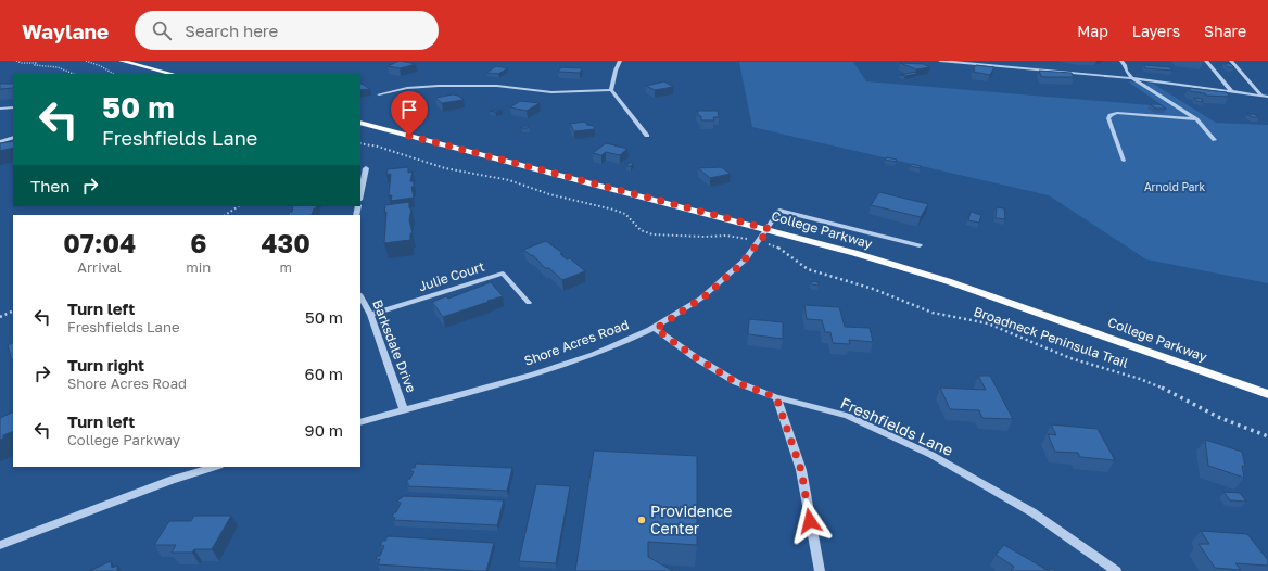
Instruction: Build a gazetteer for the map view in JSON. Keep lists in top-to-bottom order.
{
  "streets": {
    "main road": ["College Parkway"],
    "street": [
      "Julie Court",
      "Shore Acres Road",
      "Barksdale Drive",
      "Freshfields Lane"
    ],
    "path": ["Broadneck Peninsula Trail"]
  },
  "crossings": [
    ["College Parkway", "Shore Acres Road"],
    ["Julie Court", "Barksdale Drive"],
    ["Shore Acres Road", "Barksdale Drive"],
    ["Shore Acres Road", "Freshfields Lane"]
  ],
  "parks": ["Arnold Park"],
  "places": ["Providence Center"],
  "page": {
    "header": "Waylane",
    "search": "Search here",
    "nav": ["Map", "Layers", "Share"],
    "turn": ["50 m", "Freshfields Lane"],
    "then": "Then",
    "eta": [
      "07:04",
      "Arrival",
      "6",
      "min",
      "430",
      "m"
    ],
    "list": [
      {
        "name": "Turn left",
        "note": "Freshfields Lane",
        "value": "50 m"
      },
      {
        "name": "Turn right",
        "note": "Shore Acres Road",
        "value": "60 m"
      },
      {
        "name": "Turn left",
        "note": "College Parkway",
        "value": "90 m"
      }
    ]
  }
}
